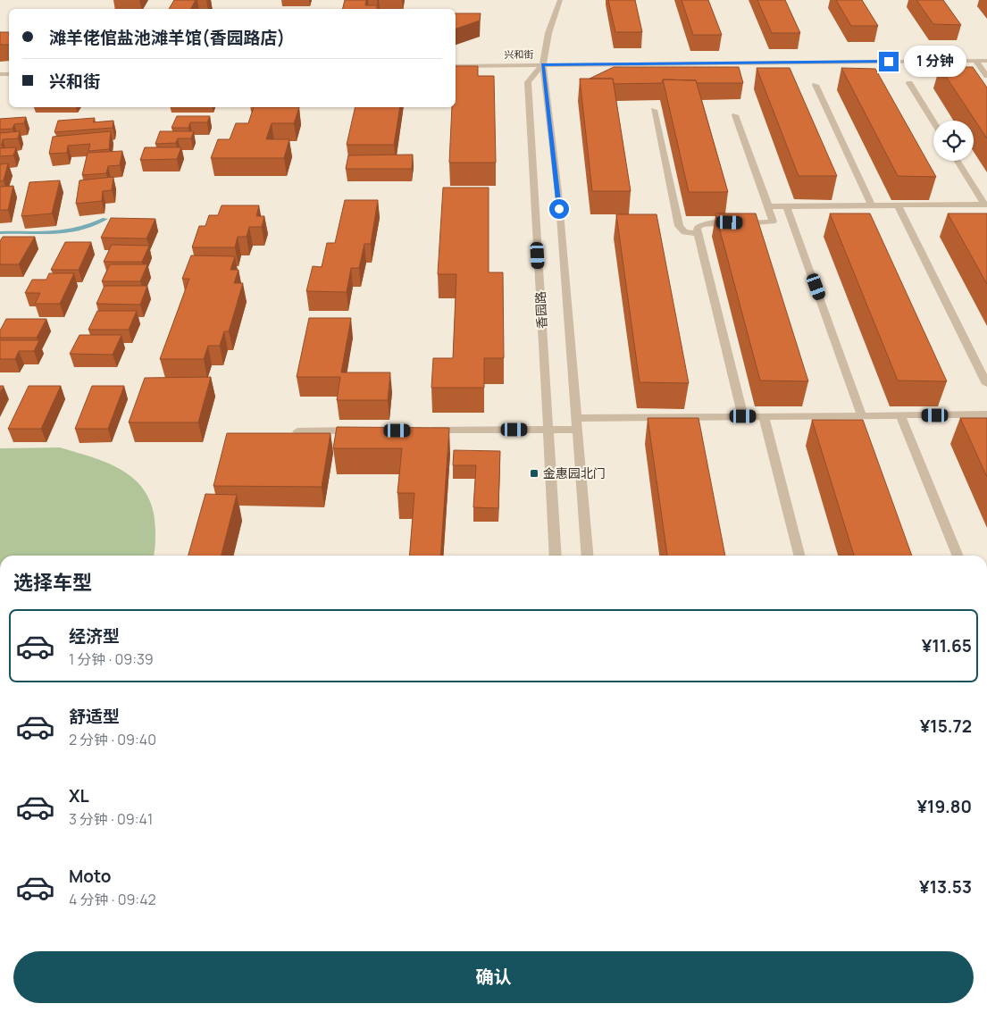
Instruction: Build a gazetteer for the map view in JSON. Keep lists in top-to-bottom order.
{
  "streets": {
    "street": ["兴和街", "香园路"]
  },
  "crossings": [
    ["兴和街", "香园路"]
  ],
  "places": {
    "transit": ["金惠园北门"]
  },
  "page": {
    "banner": ["滩羊佬倌盐池滩羊馆(香园路店)", "兴和街"],
    "bubble": "1 分钟",
    "heading": "选择车型",
    "list": [
      {
        "name": "经济型",
        "note": "1 分钟 · 09:39",
        "value": "¥11.65"
      },
      {
        "name": "舒适型",
        "note": "2 分钟 · 09:40",
        "value": "¥15.72"
      },
      {
        "name": "XL",
        "note": "3 分钟 · 09:41",
        "value": "¥19.80"
      },
      {
        "name": "Moto",
        "note": "4 分钟 · 09:42",
        "value": "¥13.53"
      }
    ],
    "buttons": "确认"
  }
}
